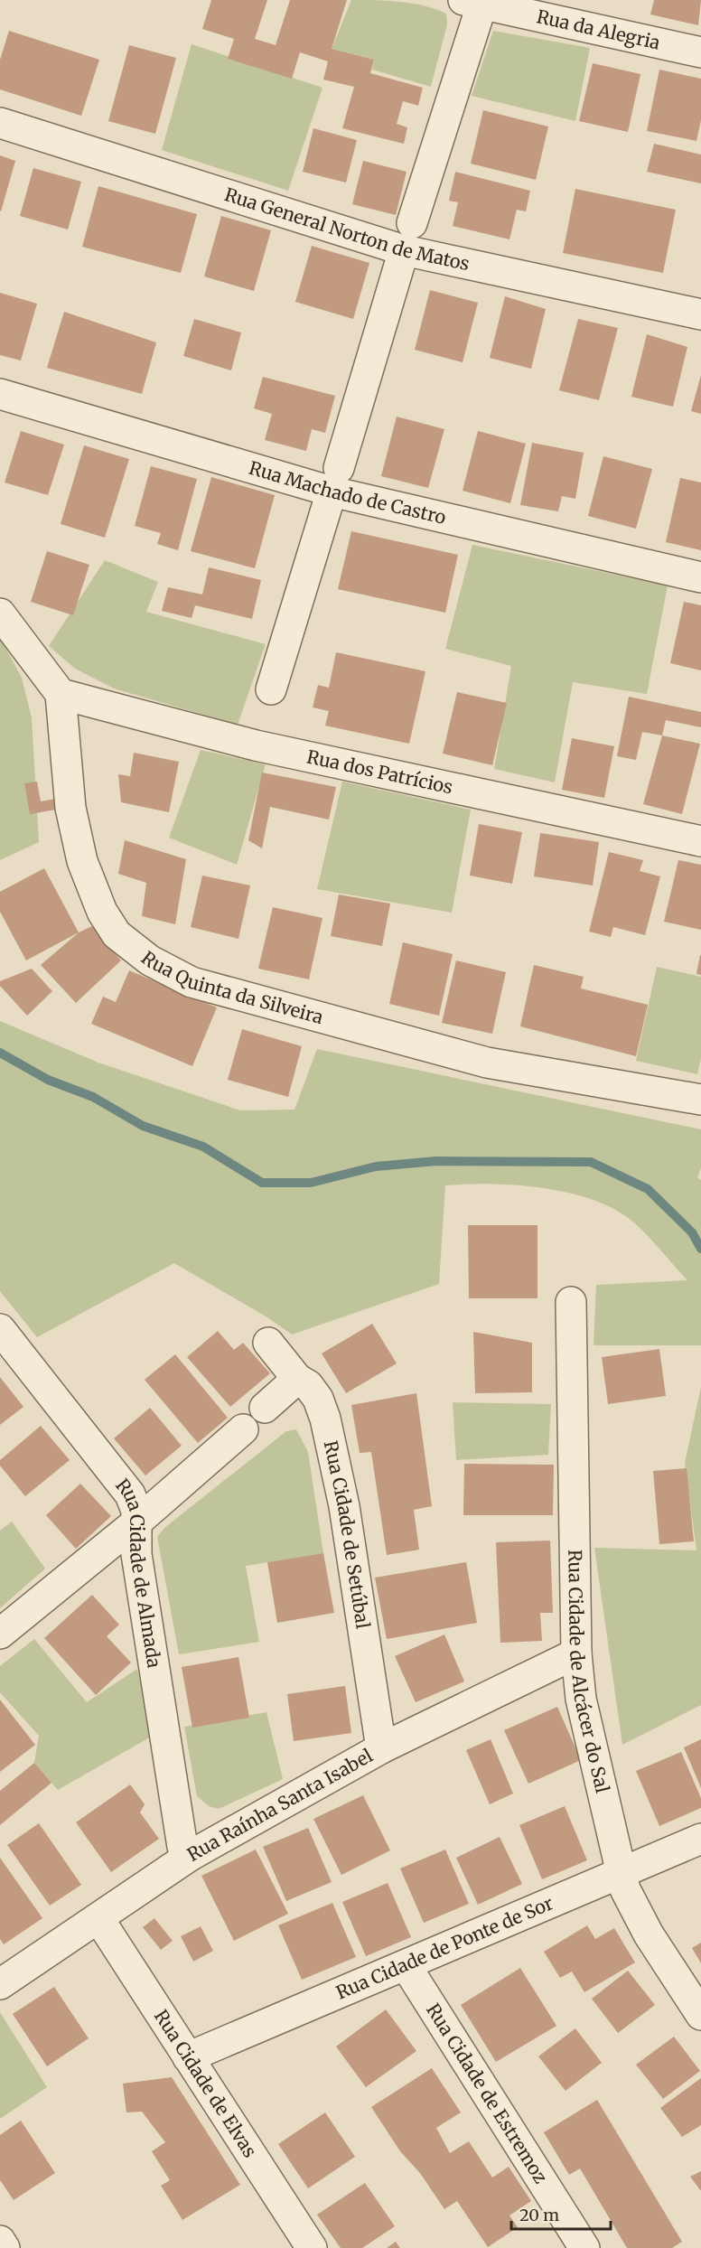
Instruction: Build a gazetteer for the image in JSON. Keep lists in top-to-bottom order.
{
  "streets": {
    "street": [
      "Rua da Alegria",
      "Rua General Norton de Matos",
      "Rua Machado de Castro",
      "Rua dos Patrícios",
      "Rua Quinta da Silveira",
      "Rua Cidade de Setúbal",
      "Rua Cidade de Almada",
      "Rua Cidade de Alcácer do Sal",
      "Rua Raínha Santa Isabel",
      "Rua Cidade de Ponte de Sor",
      "Rua Cidade de Elvas",
      "Rua Cidade de Estremoz"
    ]
  },
  "crossings": [
    ["Rua dos Patrícios", "Rua Quinta da Silveira"],
    ["Rua Cidade de Setúbal", "Rua Raínha Santa Isabel"],
    ["Rua Cidade de Almada", "Rua Raínha Santa Isabel"],
    ["Rua Cidade de Alcácer do Sal", "Rua Raínha Santa Isabel"],
    ["Rua Cidade de Alcácer do Sal", "Rua Cidade de Ponte de Sor"],
    ["Rua Raínha Santa Isabel", "Rua Cidade de Elvas"],
    ["Rua Cidade de Ponte de Sor", "Rua Cidade de Elvas"],
    ["Rua Cidade de Ponte de Sor", "Rua Cidade de Estremoz"]
  ],
  "scale_bar": "20 m"
}
